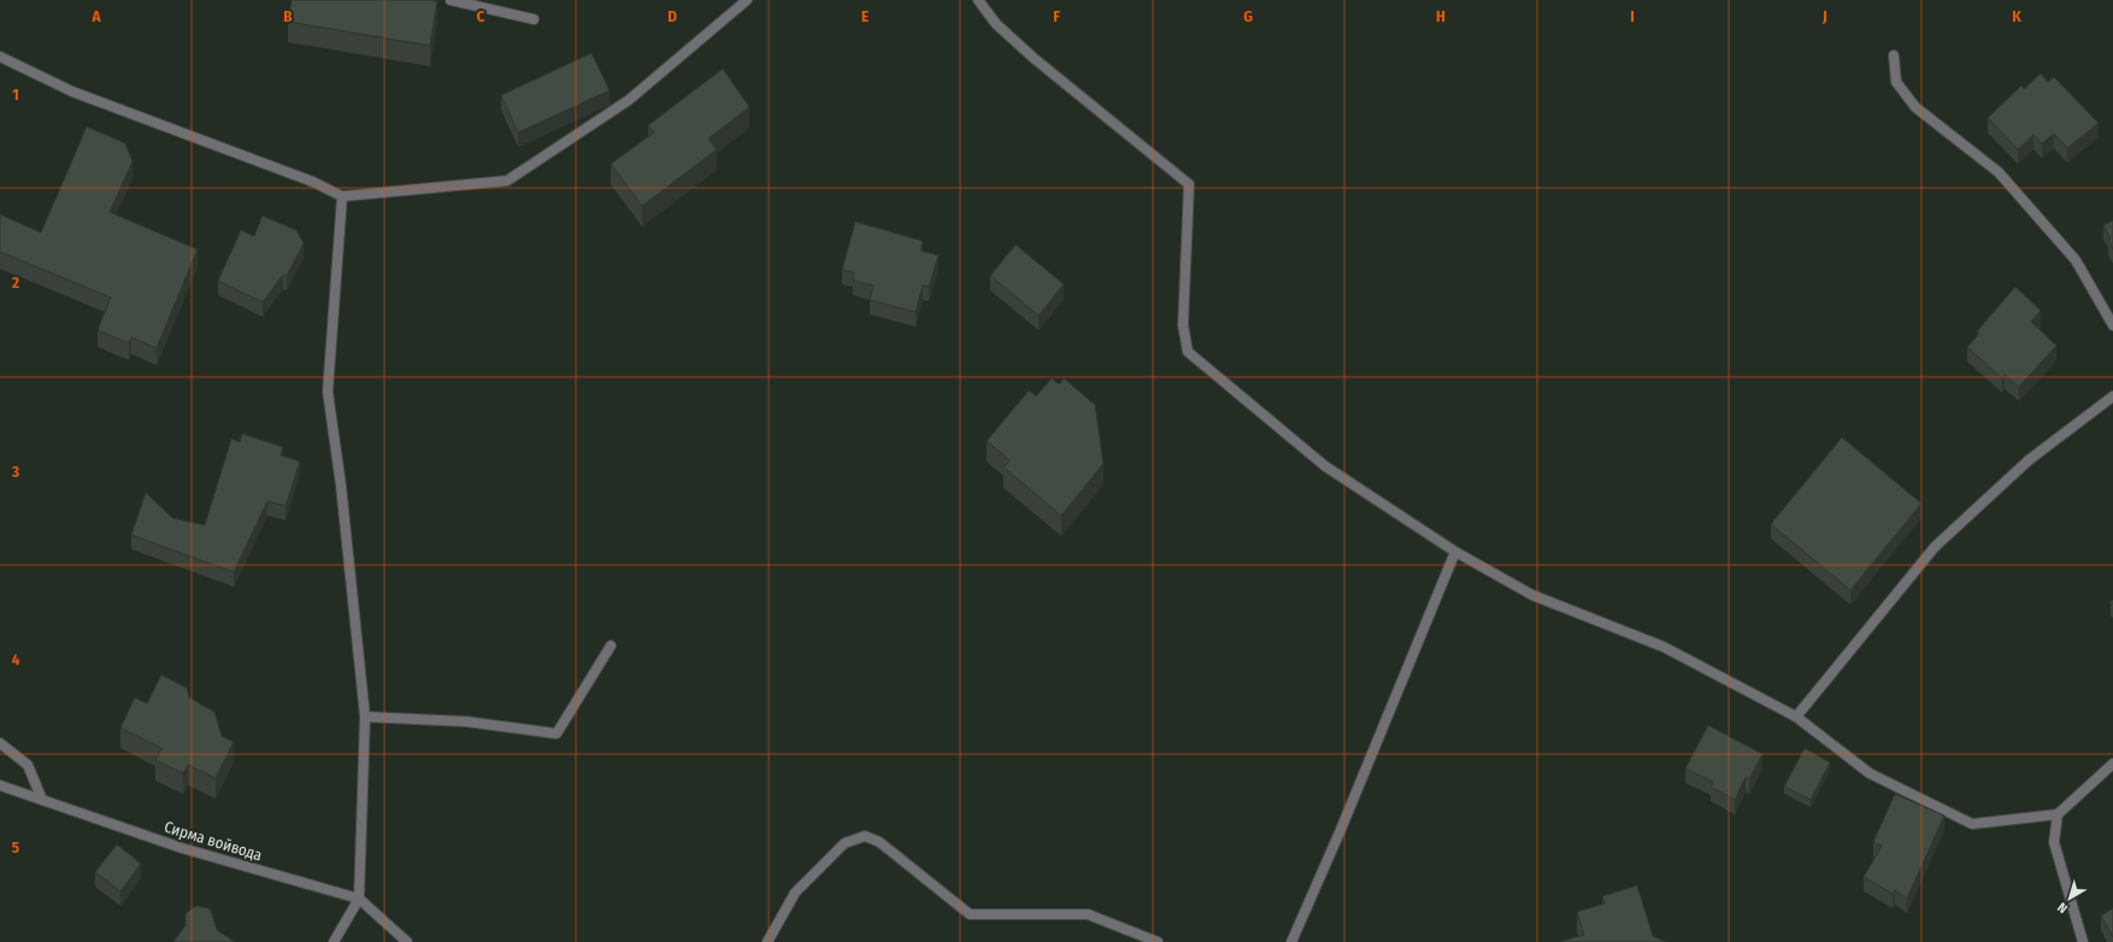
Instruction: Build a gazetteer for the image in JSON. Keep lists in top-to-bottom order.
{
  "streets": {
    "street": ["Сирма войвода"]
  },
  "north": "bottom left",
  "grid": {
    "columns": [
      "A",
      "B",
      "C",
      "D",
      "E",
      "F",
      "G",
      "H",
      "I",
      "J",
      "K"
    ],
    "rows": [
      "1",
      "2",
      "3",
      "4",
      "5"
    ]
  }
}
